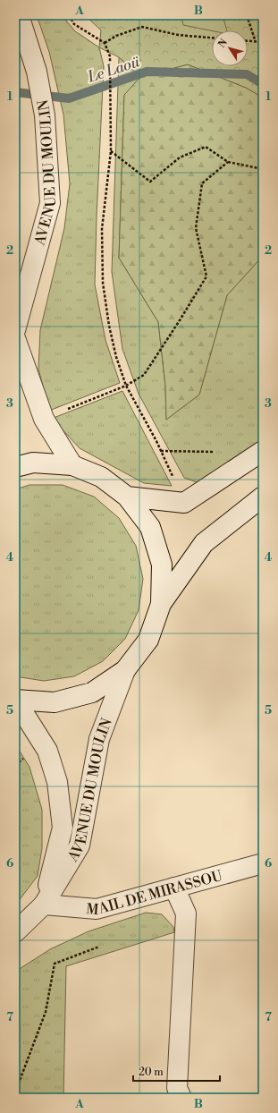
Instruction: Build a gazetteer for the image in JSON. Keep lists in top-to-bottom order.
{
  "streets": {
    "street": ["AVENUE DU MOULIN", "MAIL DE MIRASSOU"]
  },
  "crossings": [
    ["AVENUE DU MOULIN", "MAIL DE MIRASSOU"]
  ],
  "water": ["Le Laoü"],
  "scale_bar": "20 m",
  "north": "top left",
  "grid": {
    "columns": ["A", "B"],
    "rows": [
      "1",
      "2",
      "3",
      "4",
      "5",
      "6",
      "7"
    ]
  }
}
